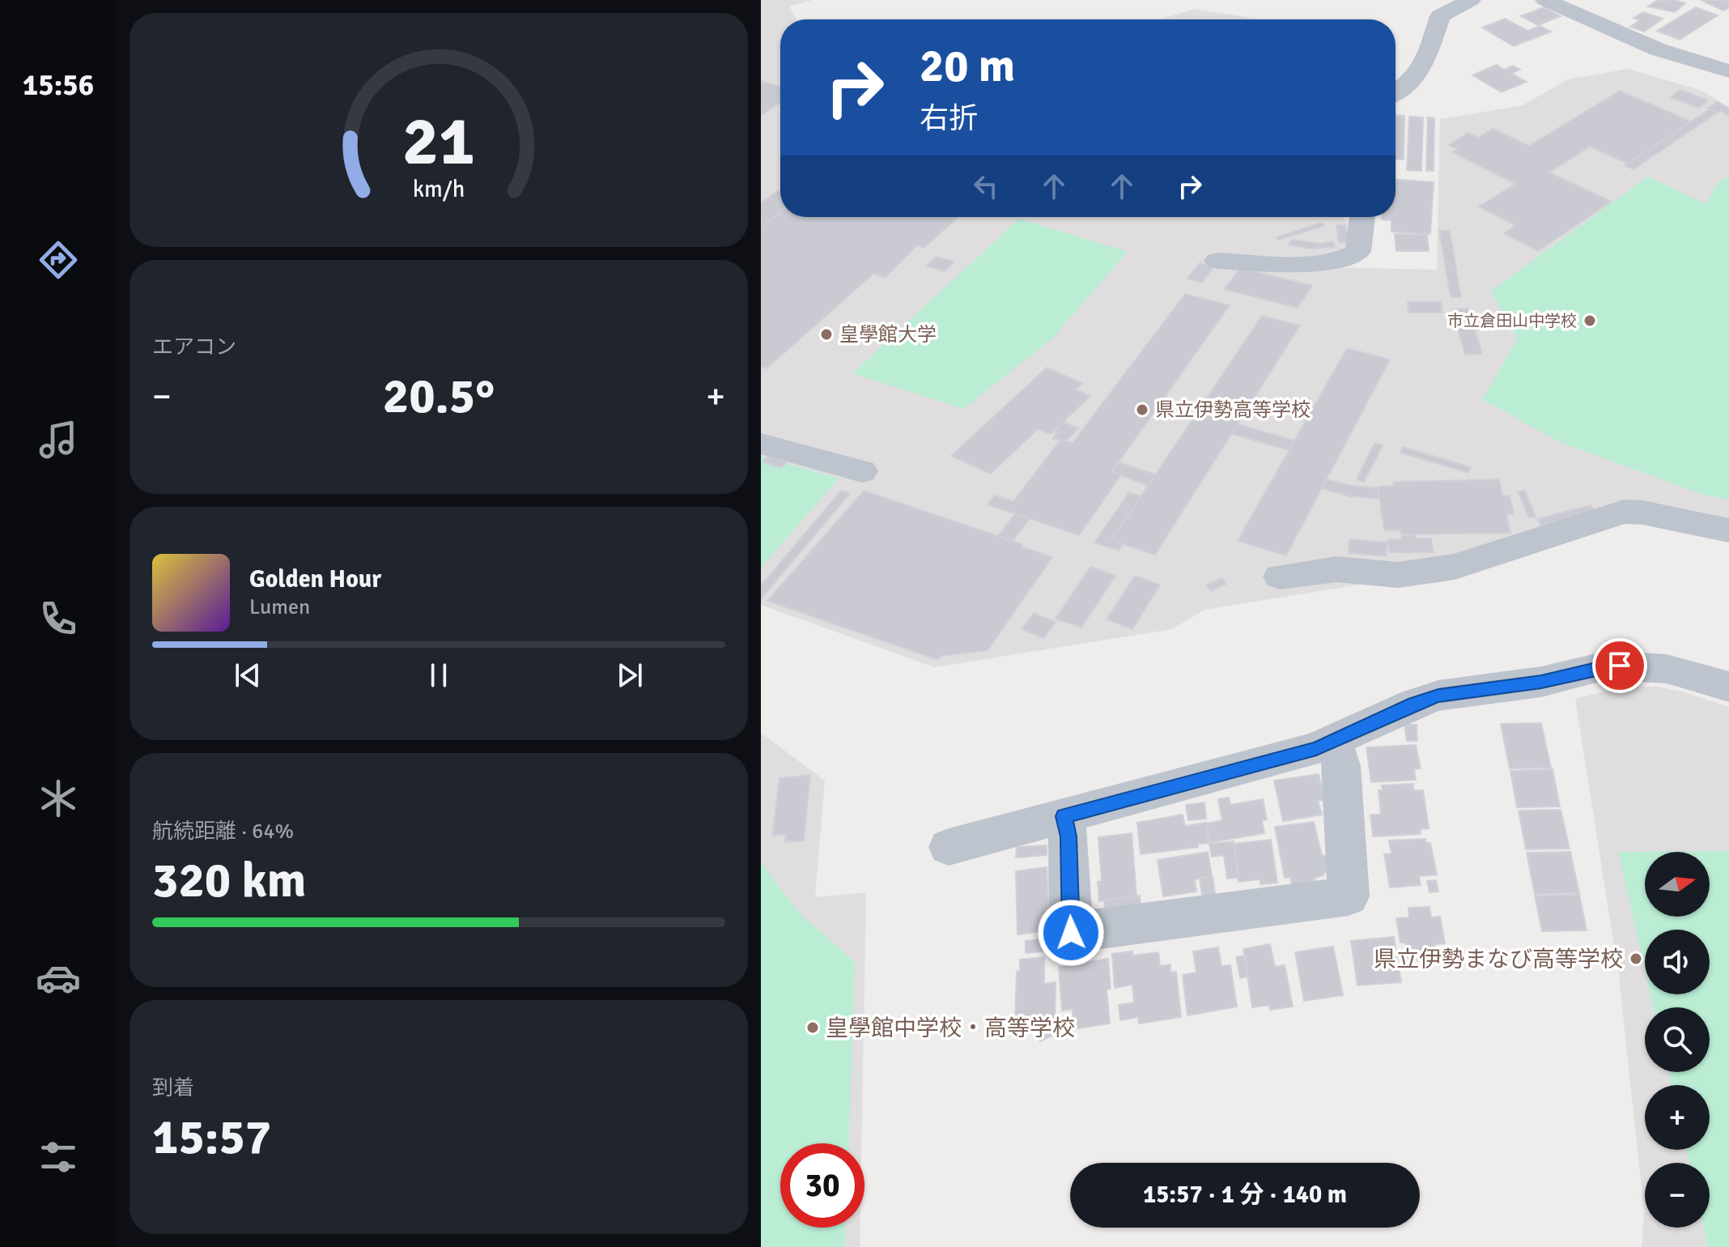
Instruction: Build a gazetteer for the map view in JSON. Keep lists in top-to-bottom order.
{
  "places": [
    "市立倉田山中学校",
    "皇學館大学",
    "県立伊勢高等学校",
    "県立伊勢まなび高等学校",
    "皇學館中学校・高等学校"
  ],
  "north": "right",
  "page": {
    "tabs": "15:56",
    "turn": ["20 m", "右折"],
    "tile": [
      "エアコン",
      ["航続距離 · 64%", "320 km"],
      ["到着", "15:57"]
    ],
    "heat": ["−", "20.5°", "+"],
    "song": ["Golden Hour", "Lumen"],
    "map_buttons": ["+", "−"],
    "limit": "30",
    "trip": "15:57 · 1 分 · 140 m",
    "gauge": ["21", "km/h"]
  }
}
